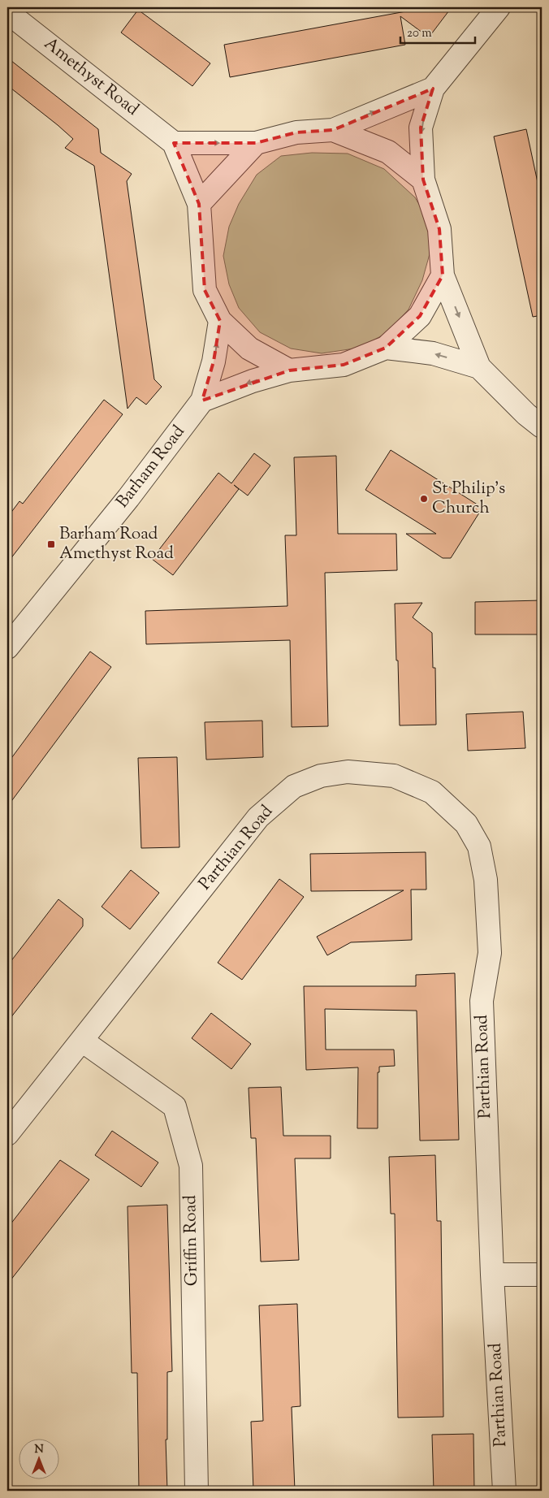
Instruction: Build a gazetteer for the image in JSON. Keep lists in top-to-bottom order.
{
  "streets": {
    "street": [
      "Amethyst Road",
      "Barham Road",
      "Parthian Road",
      "Griffin Road"
    ]
  },
  "crossings": [
    ["Amethyst Road", "Barham Road"],
    ["Parthian Road", "Griffin Road"]
  ],
  "places": {
    "other": ["St Philip's Church"],
    "transit": ["Barham Road Amethyst Road"]
  },
  "scale_bar": "20 m",
  "north": "top"
}
